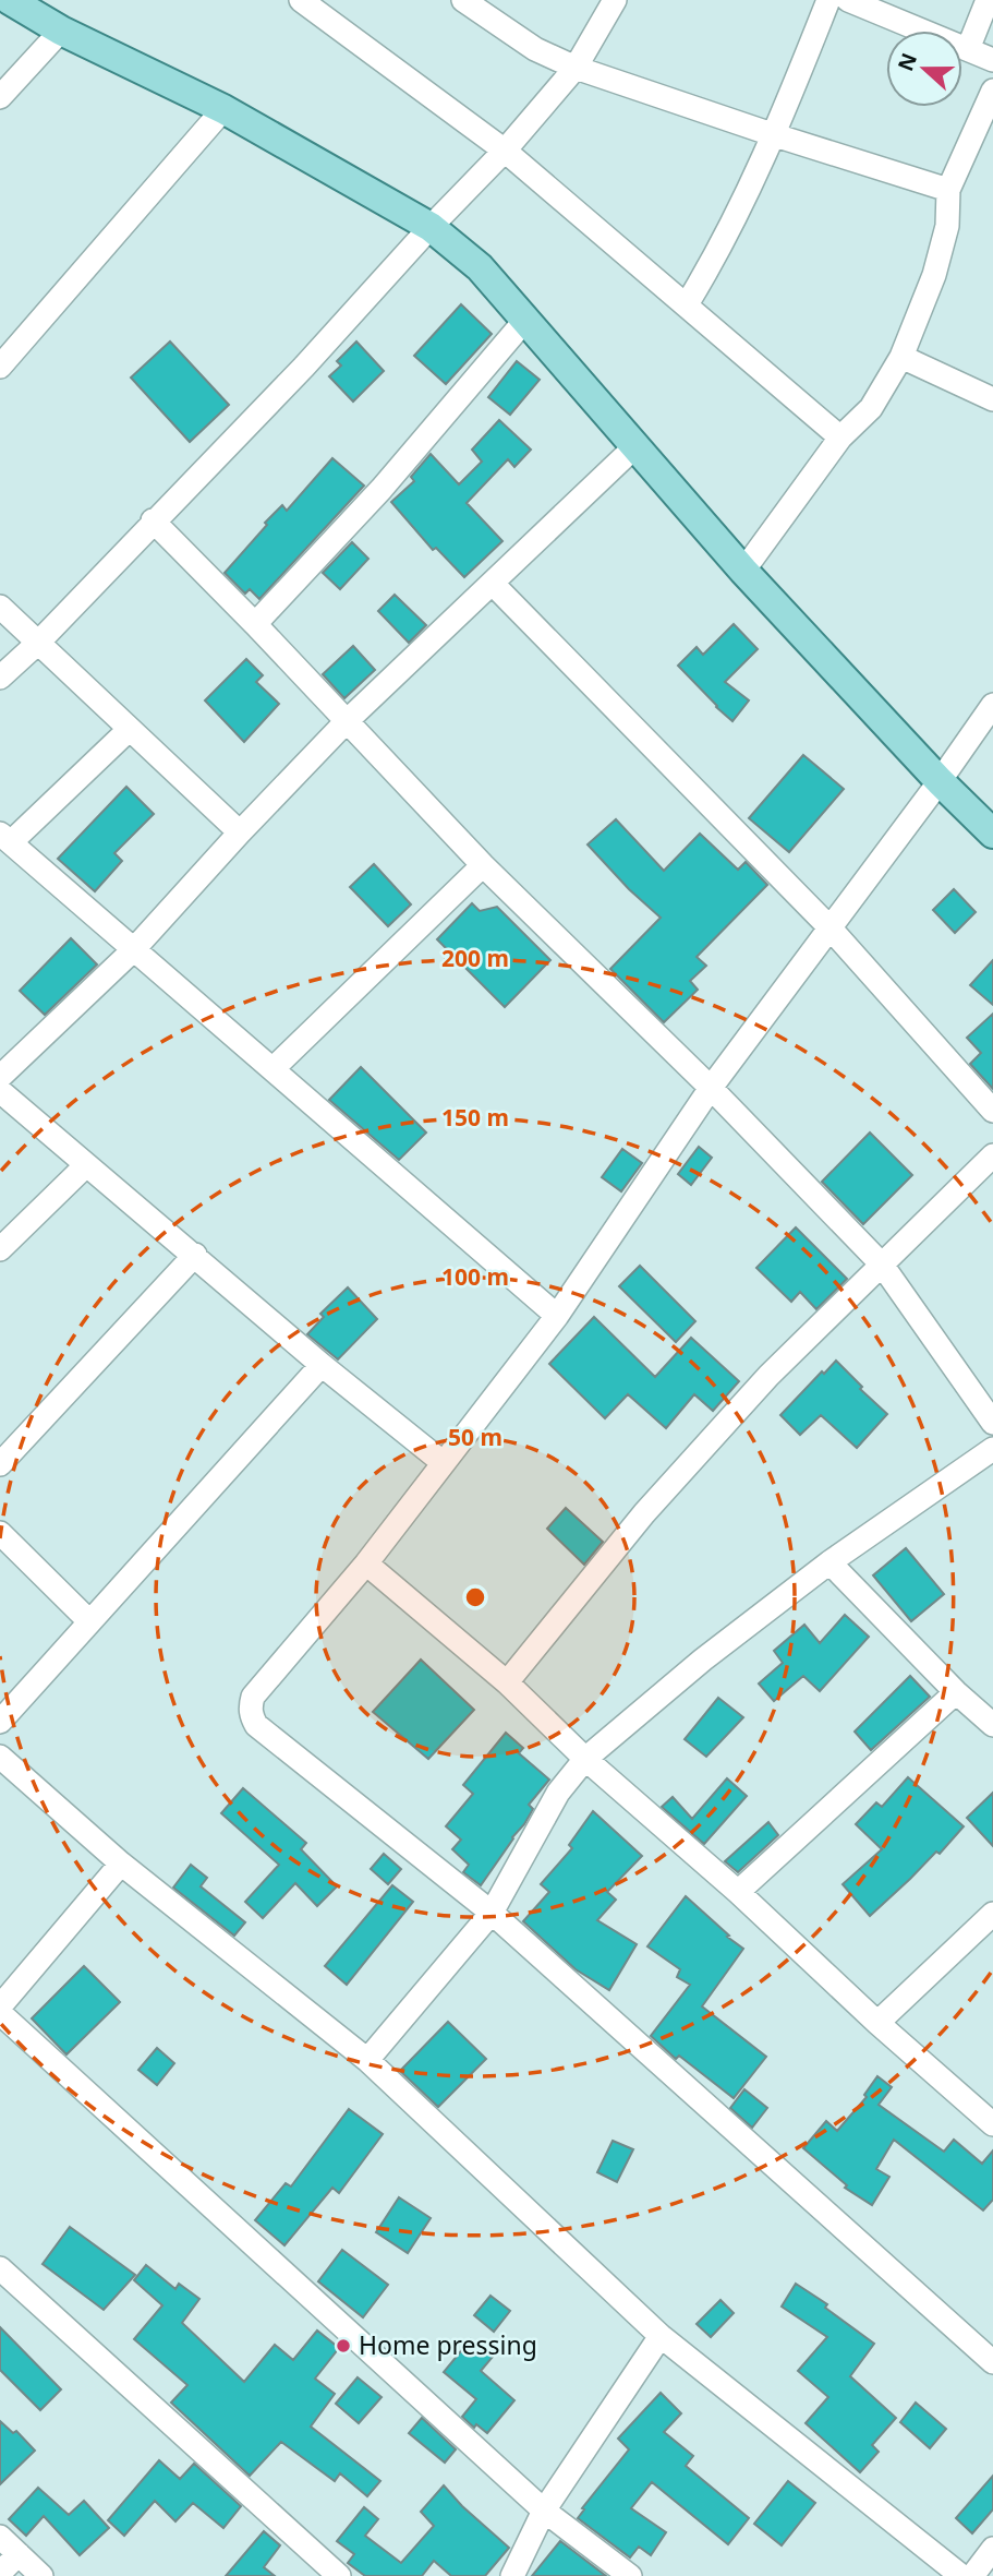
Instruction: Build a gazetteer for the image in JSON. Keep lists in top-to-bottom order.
{
  "places": ["Home pressing"],
  "north": "left",
  "rings": [
    "200 m",
    "150 m",
    "100 m",
    "50 m"
  ]
}
